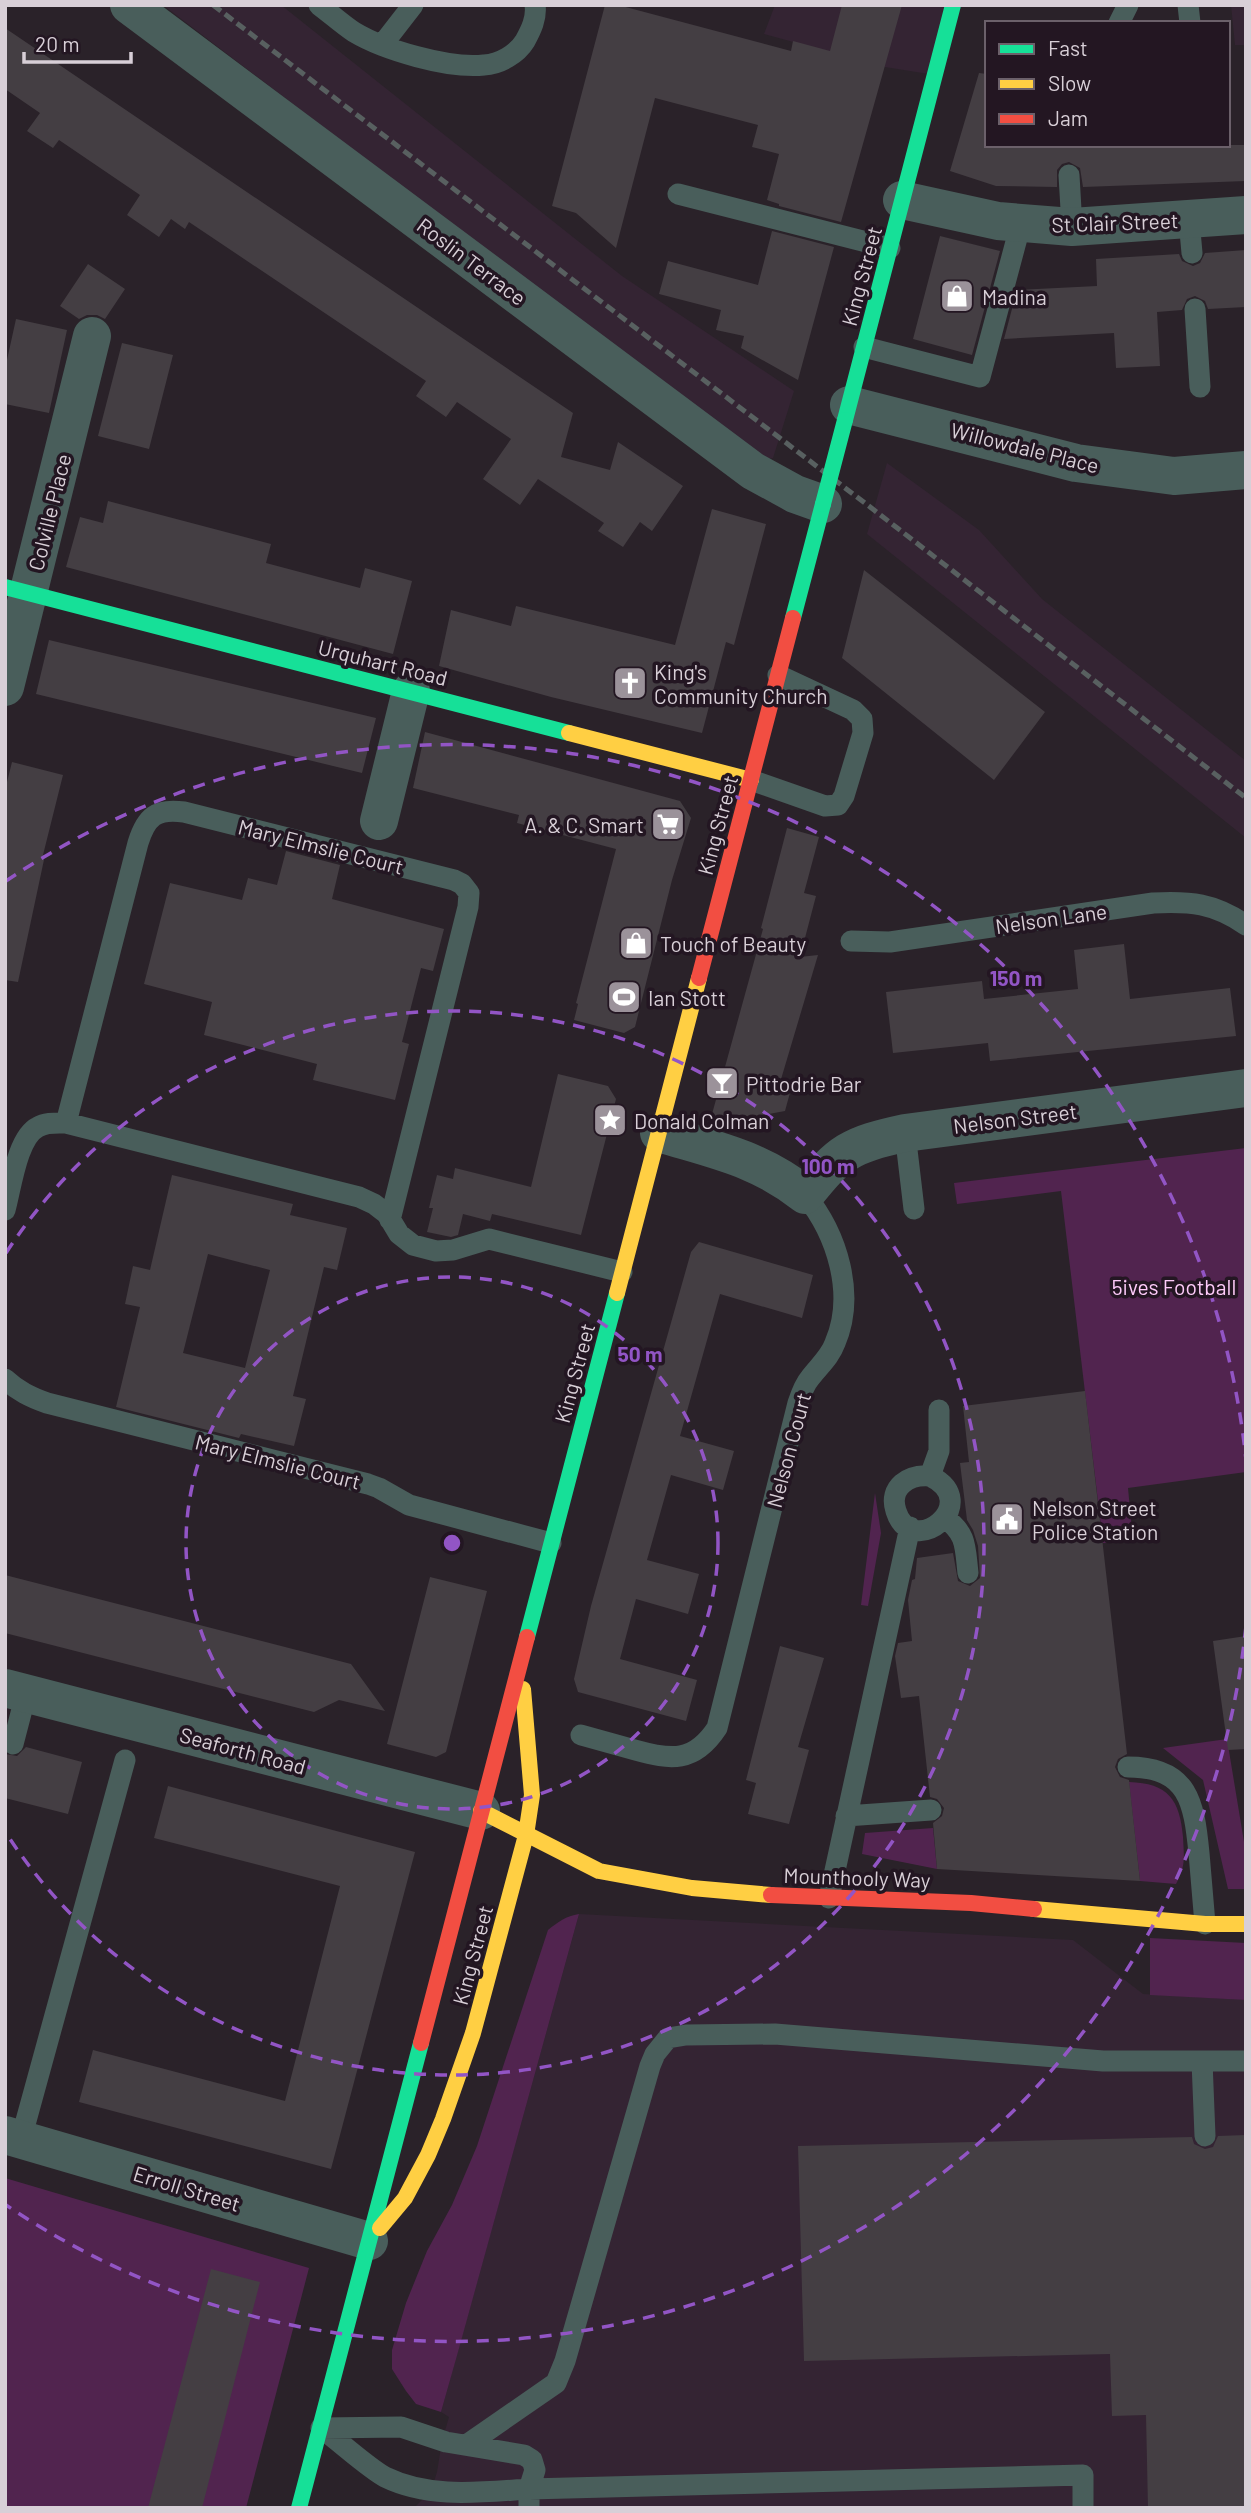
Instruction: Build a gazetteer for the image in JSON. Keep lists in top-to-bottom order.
{
  "streets": {
    "main road": ["King Street", "Urquhart Road", "Mounthooly Way"],
    "street": [
      "St Clair Street",
      "Roslin Terrace",
      "Willowdale Place",
      "Colville Place",
      "Nelson Street",
      "Nelson Court",
      "Seaforth Road",
      "Erroll Street"
    ],
    "lane": ["Mary Elmslie Court", "Nelson Lane"]
  },
  "crossings": [
    ["St Clair Street", "King Street"],
    ["Roslin Terrace", "King Street"],
    ["King Street", "Willowdale Place"],
    ["King Street", "Urquhart Road"],
    ["King Street", "Mary Elmslie Court"],
    ["King Street", "Nelson Court"],
    ["King Street", "Seaforth Road"],
    ["King Street", "Mounthooly Way"],
    ["King Street", "Erroll Street"],
    ["Colville Place", "Urquhart Road"],
    ["Nelson Street", "Nelson Court"],
    ["Seaforth Road", "Mounthooly Way"]
  ],
  "parks": ["5ives Football"],
  "places": {
    "shop": ["Madina", "Touch of Beauty"],
    "church": ["King's Community Church"],
    "supermarket": ["A. & C. Smart"],
    "sports": ["Ian Stott"],
    "bar": ["Pittodrie Bar"],
    "place": ["Donald Colman"],
    "public building": ["Nelson Street Police Station"]
  },
  "legend": ["Fast", "Slow", "Jam"],
  "scale_bar": "20 m",
  "rings": ["150 m", "100 m", "50 m"]
}
